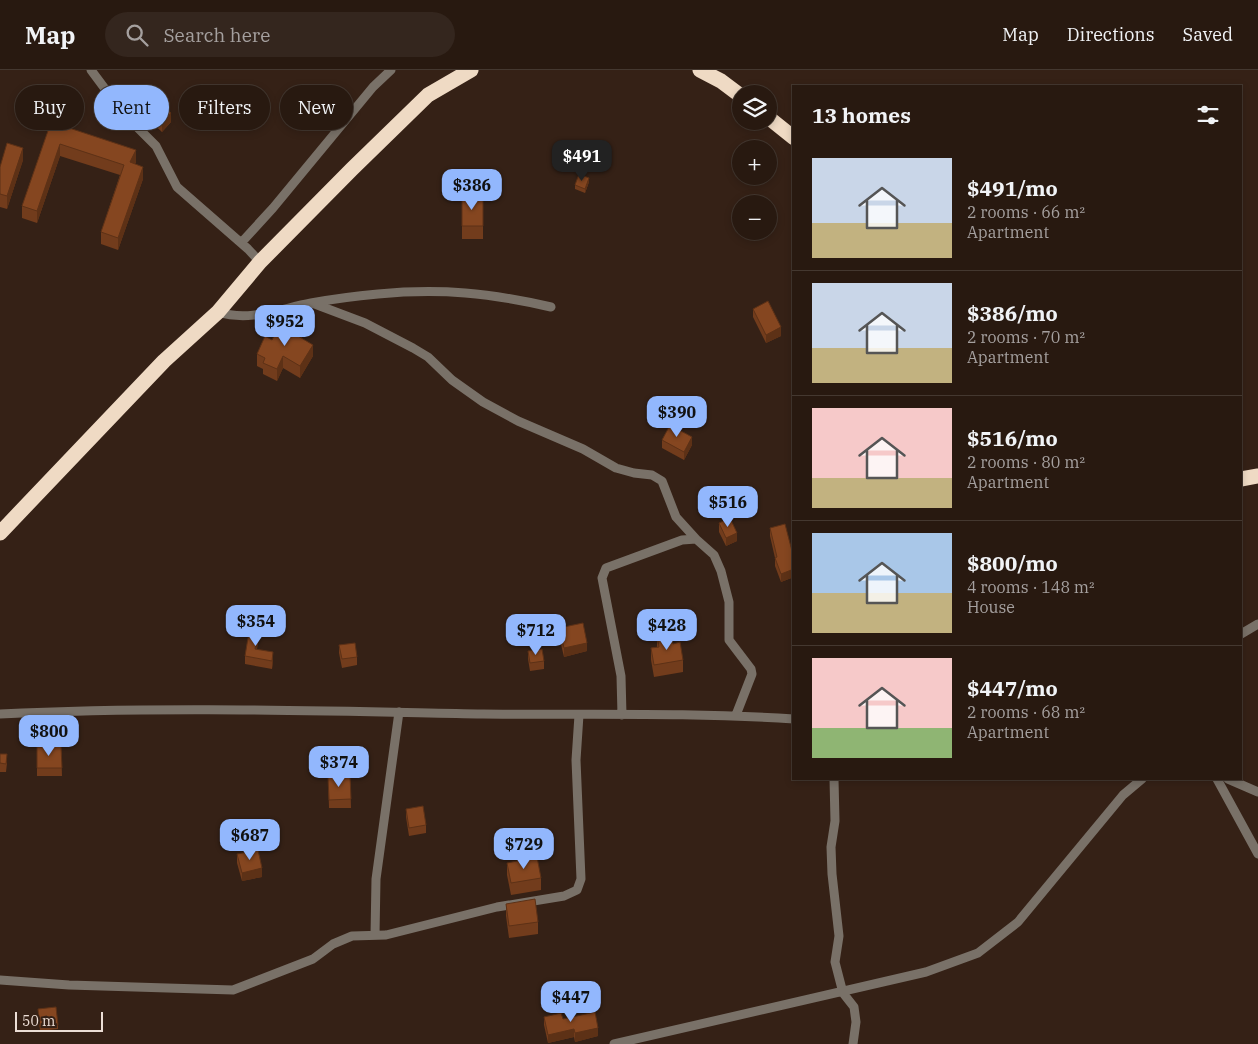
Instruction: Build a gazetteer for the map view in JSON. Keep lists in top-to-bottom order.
{
  "scale_bar": "50 m",
  "page": {
    "header": "Map",
    "search": "Search here",
    "nav": ["Map", "Directions", "Saved"],
    "map_buttons": ["+", "−"],
    "chip": [
      "Buy",
      "Rent",
      "Filters",
      "New"
    ],
    "heading": "13 homes",
    "price": [
      "$491",
      "$386",
      "$952",
      "$390",
      "$516",
      "$354",
      "$428",
      "$712",
      "$800",
      "$374",
      "$687",
      "$729",
      "$447"
    ],
    "list": [
      {
        "name": "$491/mo",
        "note": "2 rooms · 66 m² · Apartment"
      },
      {
        "name": "$386/mo",
        "note": "2 rooms · 70 m² · Apartment"
      },
      {
        "name": "$516/mo",
        "note": "2 rooms · 80 m² · Apartment"
      },
      {
        "name": "$800/mo",
        "note": "4 rooms · 148 m² · House"
      },
      {
        "name": "$447/mo",
        "note": "2 rooms · 68 m² · Apartment"
      }
    ],
    "scale": "50 m"
  }
}
